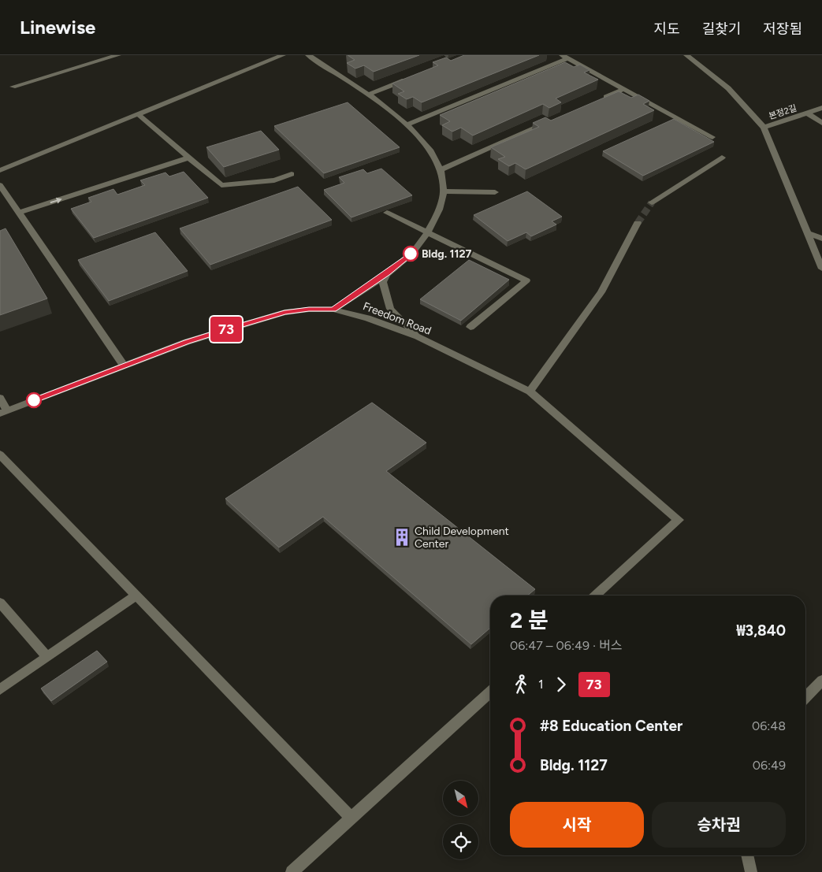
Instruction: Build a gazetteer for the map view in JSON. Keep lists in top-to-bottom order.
{
  "streets": {
    "street": ["본정2길", "Freedom Road"]
  },
  "places": {
    "other": ["Bldg. 1127"],
    "building": ["Child Development Center"]
  },
  "lines": ["bus line 73"],
  "north": "bottom right",
  "page": {
    "header": "Linewise",
    "nav": ["지도", "길찾기", "저장됨"],
    "on_map": "73",
    "heading": ["2 분", "06:47 – 06:49 · 버스", "₩3,840"],
    "legs": ["1", "73"],
    "list": [
      {
        "name": "#8 Education Center",
        "value": "06:48"
      },
      {
        "name": "Bldg. 1127",
        "value": "06:49"
      }
    ],
    "buttons": ["시작", "승차권"]
  }
}
